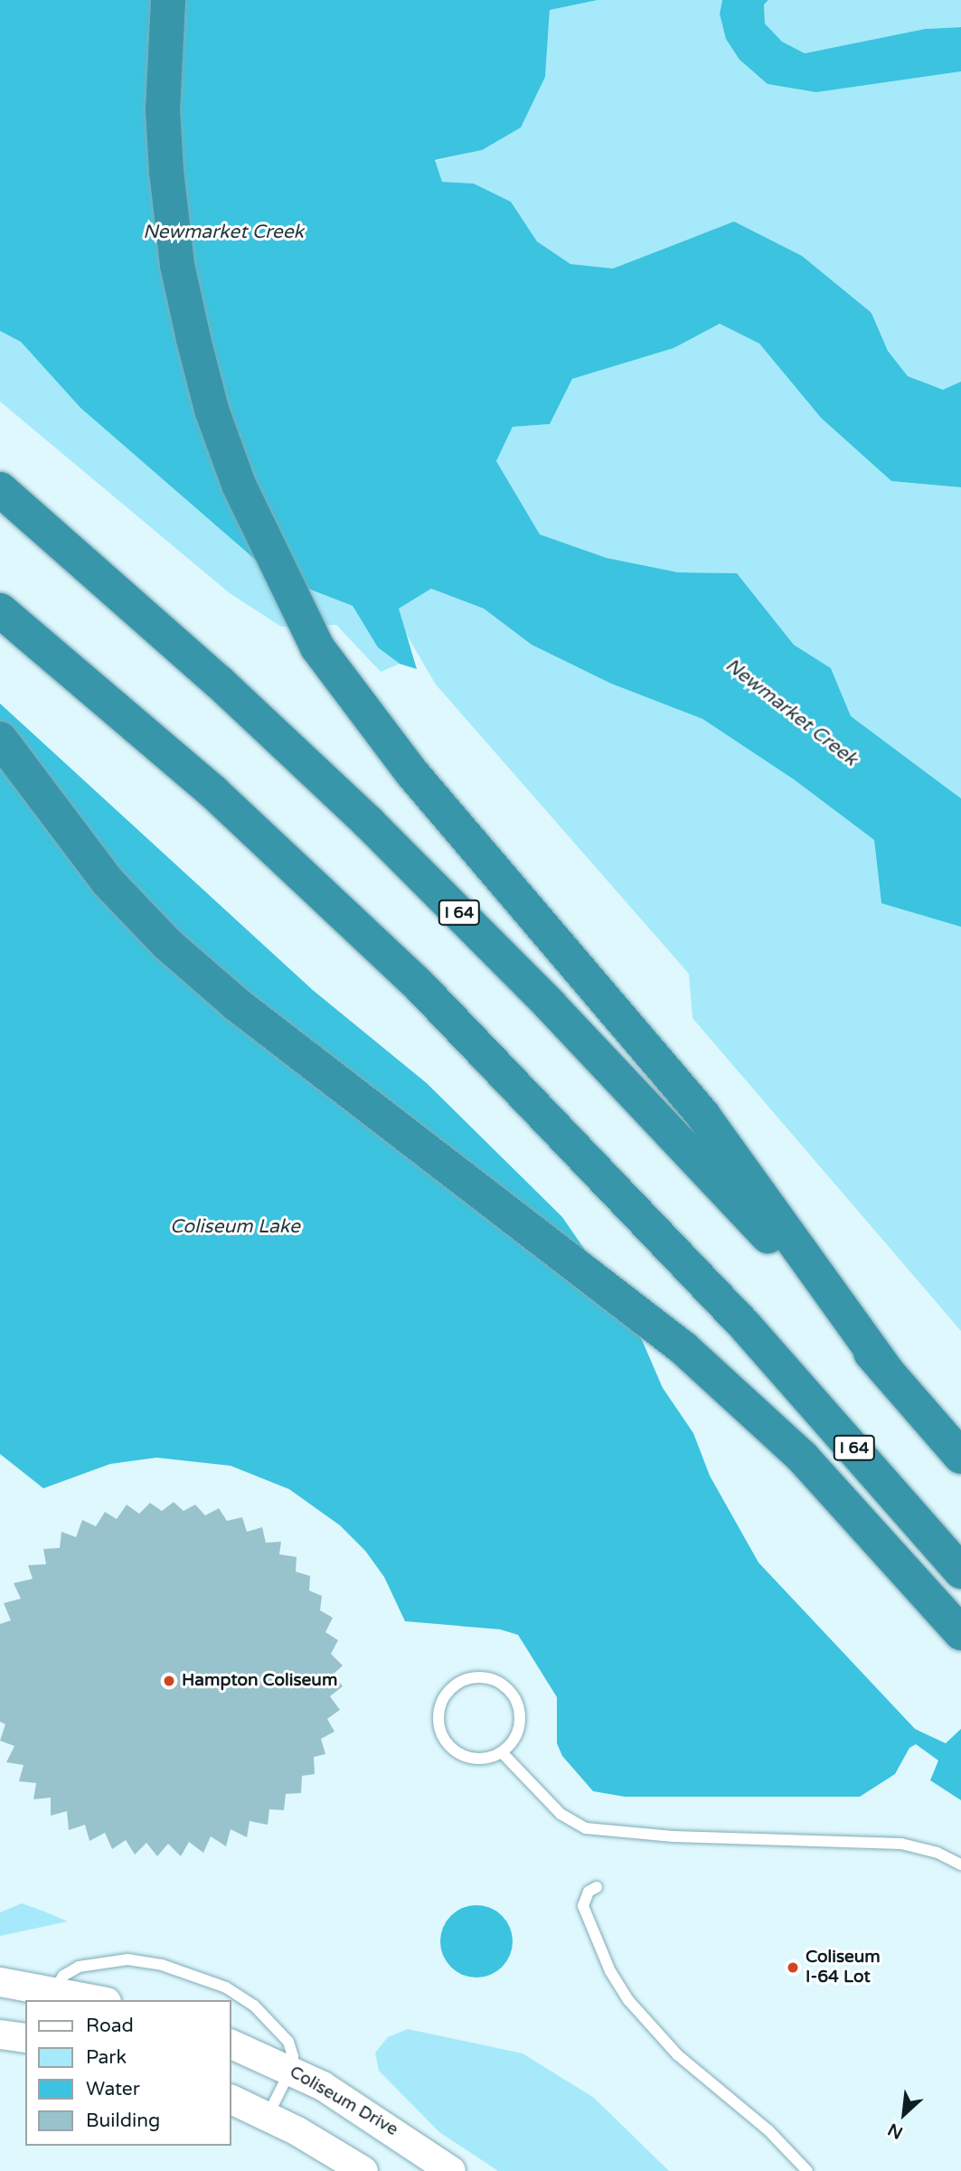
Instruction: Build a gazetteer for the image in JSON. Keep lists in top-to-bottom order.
{
  "streets": {
    "highway": ["I 64"],
    "street": ["Coliseum Drive"]
  },
  "water": ["Newmarket Creek", "Coliseum Lake"],
  "places": ["Hampton Coliseum", "Coliseum I-64 Lot"],
  "legend": [
    "Road",
    "Park",
    "Water",
    "Building"
  ],
  "north": "bottom left"
}
